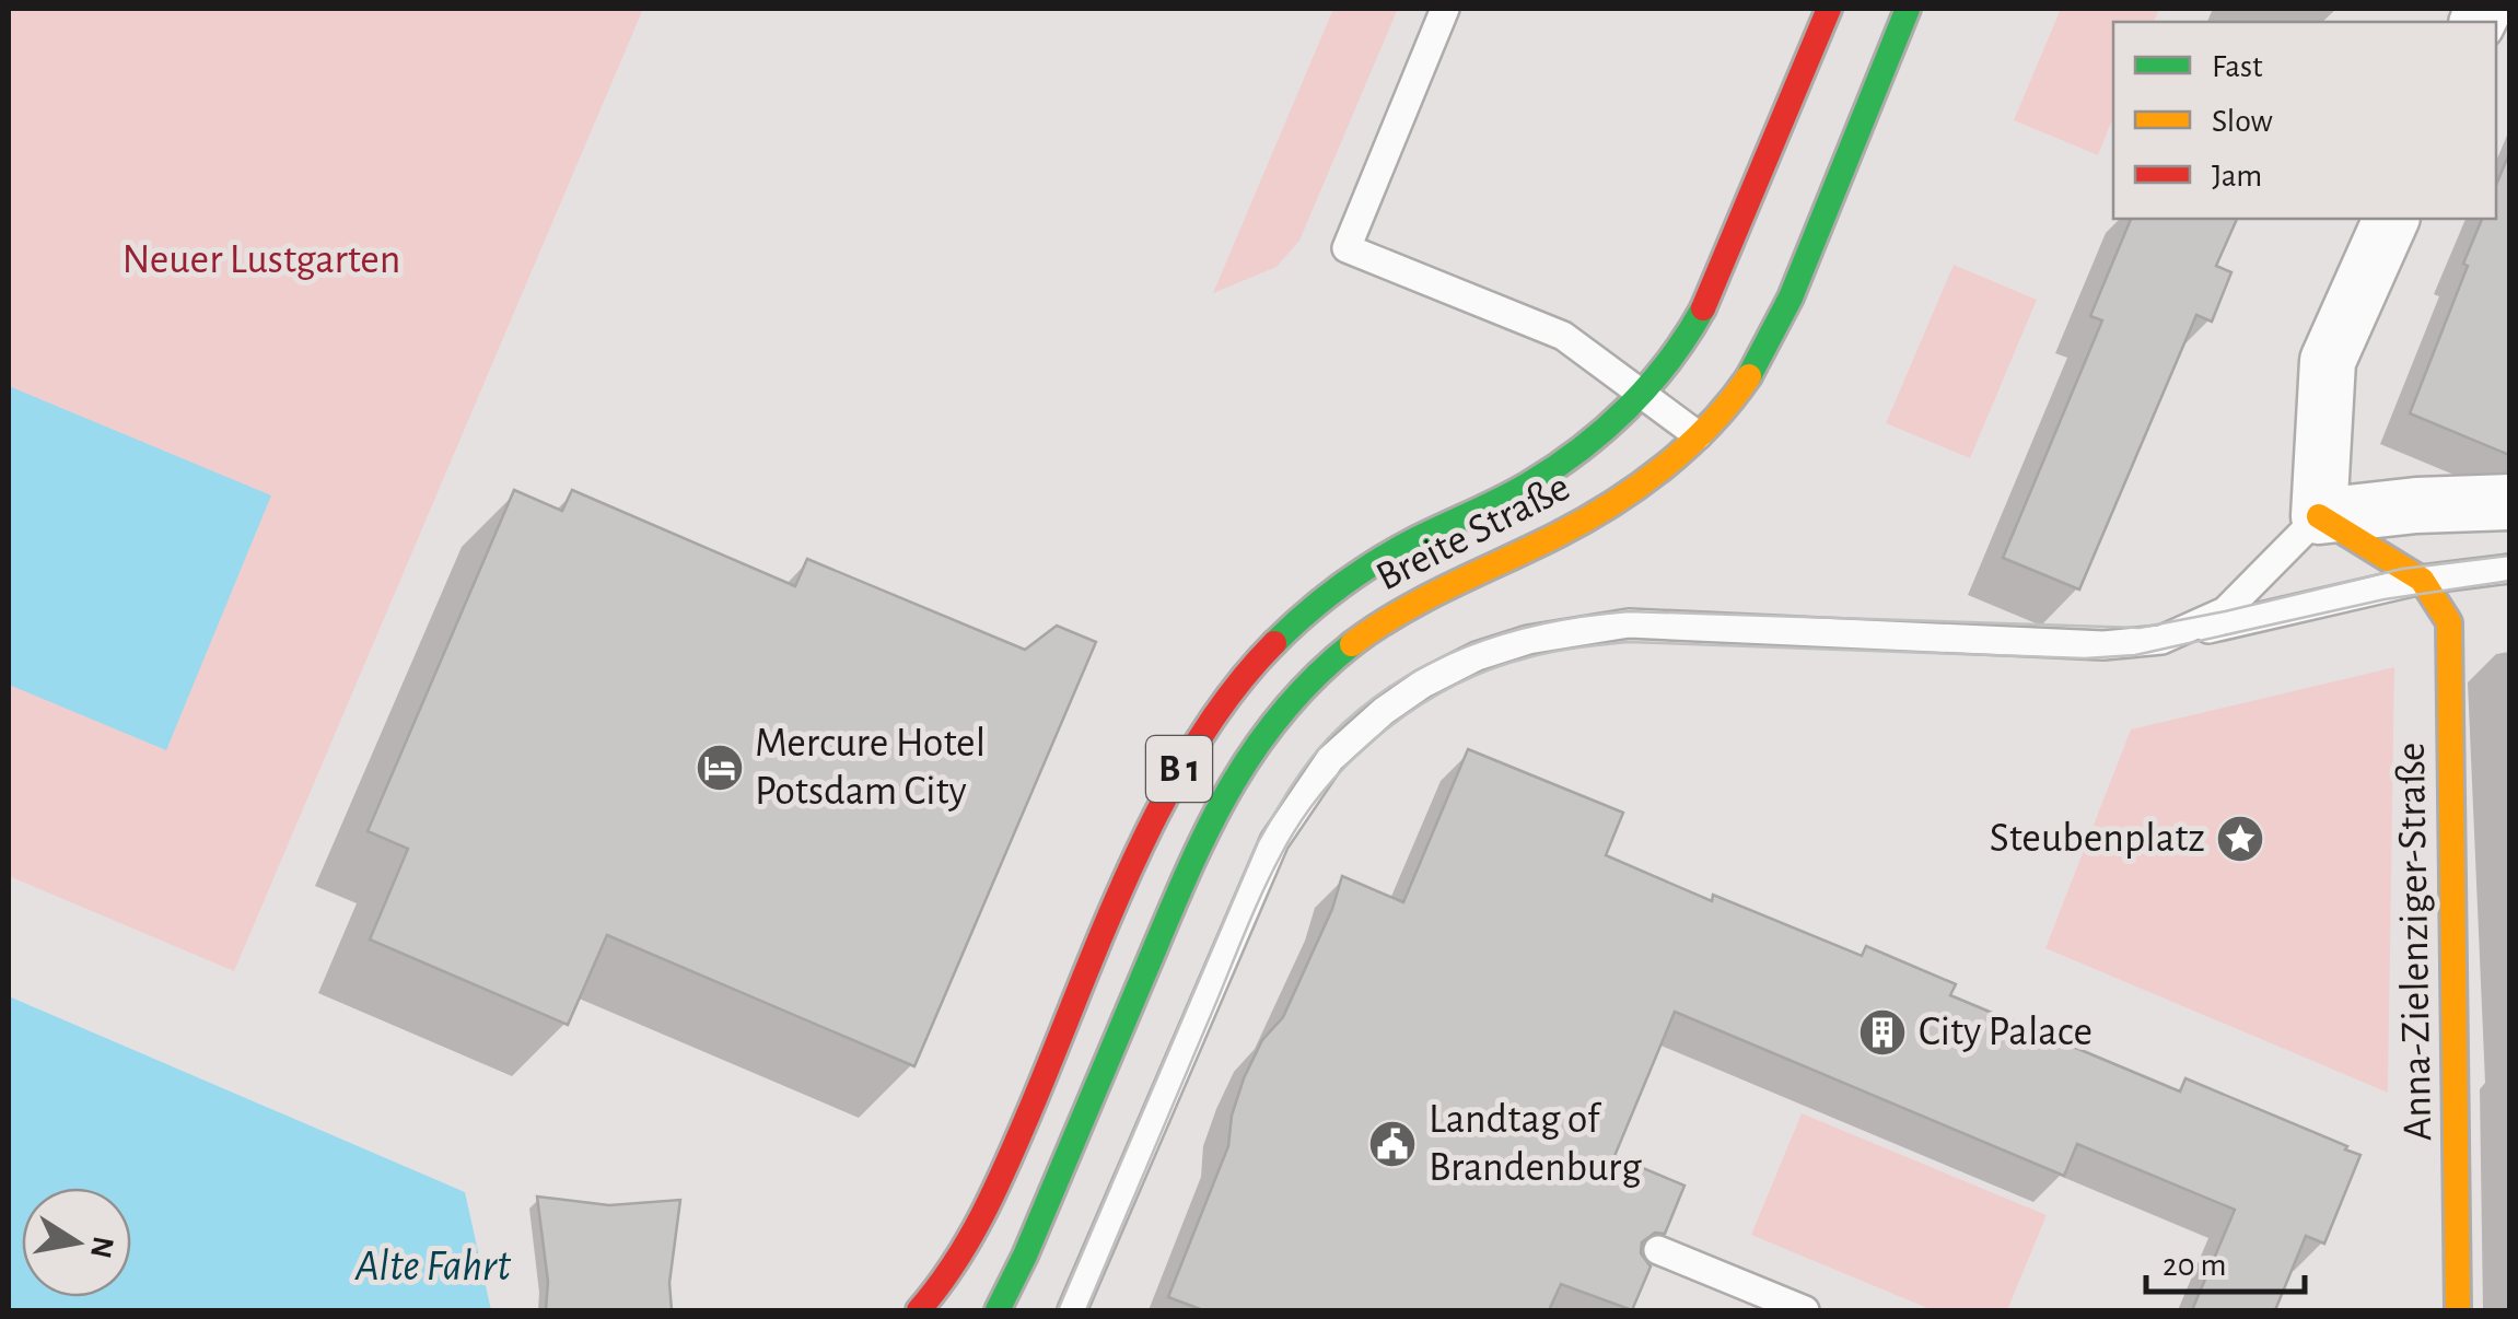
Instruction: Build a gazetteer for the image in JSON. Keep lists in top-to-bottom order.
{
  "streets": {
    "main road": ["Breite Straße", "B 1", "Anna-Zielenziger-Straße"]
  },
  "water": ["Alte Fahrt"],
  "parks": ["Neuer Lustgarten"],
  "places": {
    "hotel": ["Mercure Hotel Potsdam City"],
    "place": ["Steubenplatz"],
    "building": ["City Palace"],
    "public building": ["Landtag of Brandenburg"]
  },
  "legend": ["Fast", "Slow", "Jam"],
  "scale_bar": "20 m",
  "north": "right"
}
